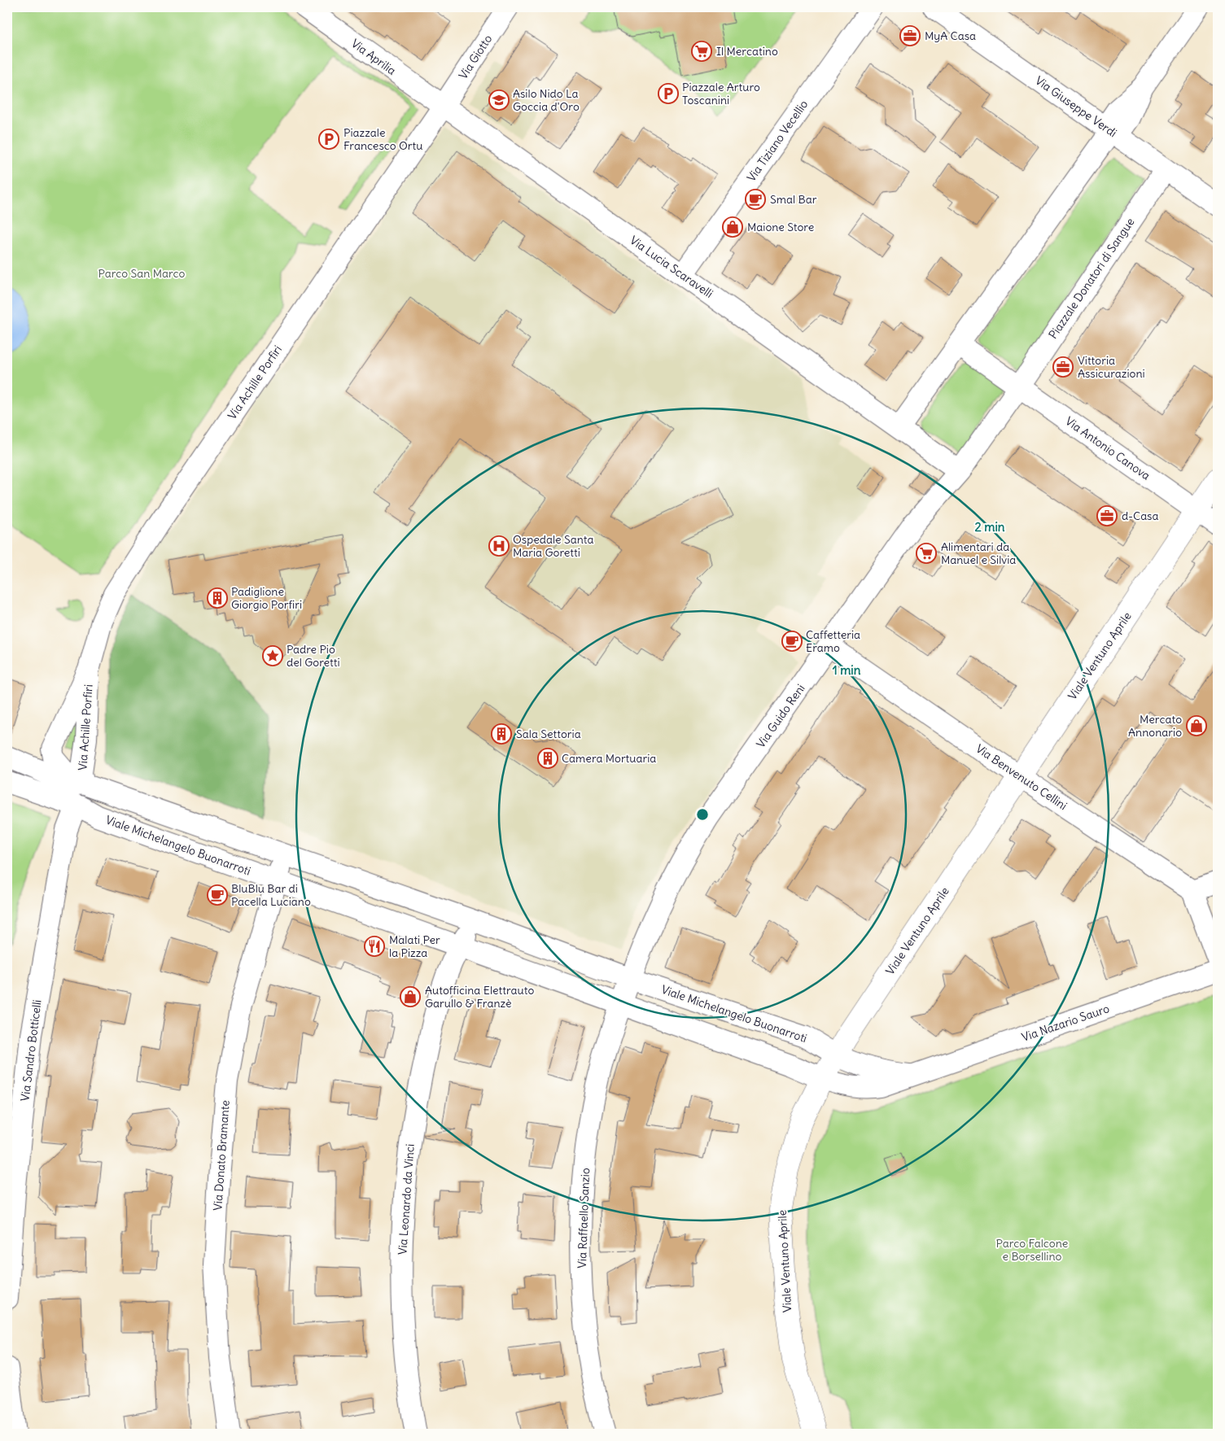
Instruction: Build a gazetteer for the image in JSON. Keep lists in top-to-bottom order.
{
  "streets": {
    "main road": ["Viale Ventuno Aprile"],
    "street": [
      "Via Aprilia",
      "Via Giotto",
      "Via Giuseppe Verdi",
      "Via Tiziano Vecellio",
      "Via Lucia Scaravelli",
      "Piazzale Donatori di Sangue",
      "Via Achille Porfiri",
      "Via Antonio Canova",
      "Via Guido Reni",
      "Via Benvenuto Cellini",
      "Viale Michelangelo Buonarroti",
      "Via Nazario Sauro",
      "Via Sandro Botticelli",
      "Via Donato Bramante",
      "Via Leonardo da Vinci",
      "Via Raffaello Sanzio"
    ]
  },
  "crossings": [
    ["Via Aprilia", "Via Giotto"],
    ["Via Aprilia", "Via Lucia Scaravelli"],
    ["Via Aprilia", "Via Achille Porfiri"],
    ["Via Giotto", "Via Lucia Scaravelli"],
    ["Via Giotto", "Via Achille Porfiri"],
    ["Via Giuseppe Verdi", "Piazzale Donatori di Sangue"],
    ["Via Tiziano Vecellio", "Via Lucia Scaravelli"],
    ["Via Lucia Scaravelli", "Via Achille Porfiri"],
    ["Piazzale Donatori di Sangue", "Via Antonio Canova"],
    ["Piazzale Donatori di Sangue", "Via Guido Reni"],
    ["Via Achille Porfiri", "Viale Michelangelo Buonarroti"],
    ["Via Antonio Canova", "Viale Ventuno Aprile"],
    ["Viale Ventuno Aprile", "Via Benvenuto Cellini"],
    ["Viale Ventuno Aprile", "Viale Michelangelo Buonarroti"],
    ["Viale Ventuno Aprile", "Via Nazario Sauro"],
    ["Via Guido Reni", "Via Benvenuto Cellini"],
    ["Via Guido Reni", "Viale Michelangelo Buonarroti"],
    ["Viale Michelangelo Buonarroti", "Via Nazario Sauro"],
    ["Viale Michelangelo Buonarroti", "Via Sandro Botticelli"],
    ["Viale Michelangelo Buonarroti", "Via Donato Bramante"],
    ["Viale Michelangelo Buonarroti", "Via Leonardo da Vinci"],
    ["Viale Michelangelo Buonarroti", "Via Raffaello Sanzio"]
  ],
  "parks": ["Parco San Marco", "Parco Falcone e Borsellino"],
  "places": {
    "office": ["MyA Casa", "Vittoria Assicurazioni", "d-Casa"],
    "supermarket": ["Il Mercatino", "Alimentari da Manuel e Silvia"],
    "parking": ["Piazzale Arturo Toscanini", "Piazzale Francesco Ortu"],
    "school or university": ["Asilo Nido La Goccia d'Oro"],
    "cafe": ["Smal Bar", "Caffetteria Eramo", "BluBlu Bar di Pacella Luciano"],
    "shop": ["Maione Store", "Mercato Annonario", "Autofficina Elettrauto Garullo & Franzè"],
    "hospital": ["Ospedale Santa Maria Goretti"],
    "building": ["Padiglione Giorgio Porfiri", "Sala Settoria", "Camera Mortuaria"],
    "place": ["Padre Pio del Goretti"],
    "restaurant": ["Malati Per la Pizza"]
  },
  "rings": ["2 min", "1 min"]
}
